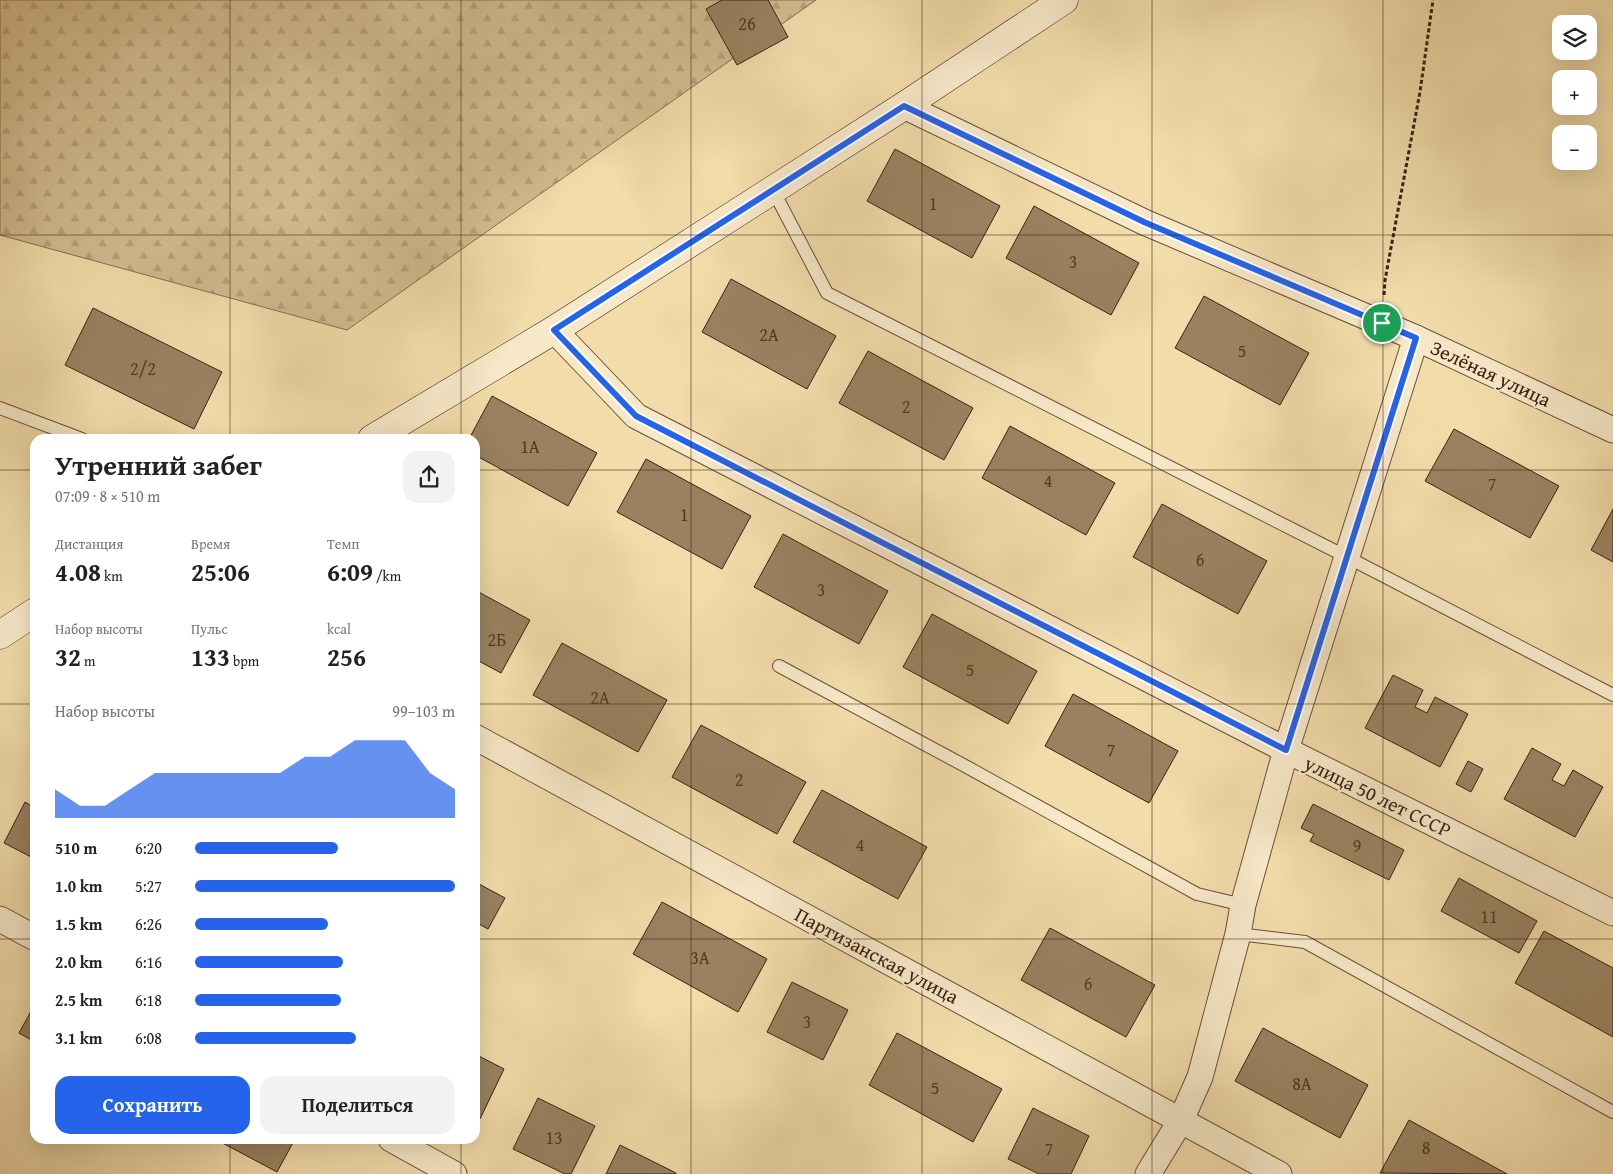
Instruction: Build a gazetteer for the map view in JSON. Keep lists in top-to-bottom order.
{
  "streets": {
    "street": ["Зелёная улица", "улица 50 лет СССР", "Партизанская улица"]
  },
  "house_numbers": [
    "26",
    "1",
    "3",
    "2А",
    "5",
    "2/2",
    "2",
    "1А",
    "4",
    "7",
    "1",
    "6",
    "3",
    "2Б",
    "5",
    "2А",
    "7",
    "2",
    "4",
    "9",
    "11",
    "3А",
    "6",
    "3",
    "8А",
    "5",
    "13",
    "8",
    "7"
  ],
  "page": {
    "map_buttons": ["+", "−"],
    "heading": ["Утренний забег", "07:09 · 8 × 510 m"],
    "stats": [
      ["Дистанция", "4.08 km"],
      ["Время", "25:06"],
      ["Темп", "6:09 /km"],
      ["Набор высоты", "32 m"],
      ["Пульс", "133 bpm"],
      ["kcal", "256"]
    ],
    "chart": ["Набор высоты", "99–103 m"],
    "list": [
      {
        "name": "510 m",
        "note": "6:20"
      },
      {
        "name": "1.0 km",
        "note": "5:27"
      },
      {
        "name": "1.5 km",
        "note": "6:26"
      },
      {
        "name": "2.0 km",
        "note": "6:16"
      },
      {
        "name": "2.5 km",
        "note": "6:18"
      },
      {
        "name": "3.1 km",
        "note": "6:08"
      }
    ],
    "buttons": ["Сохранить", "Поделиться"]
  }
}
